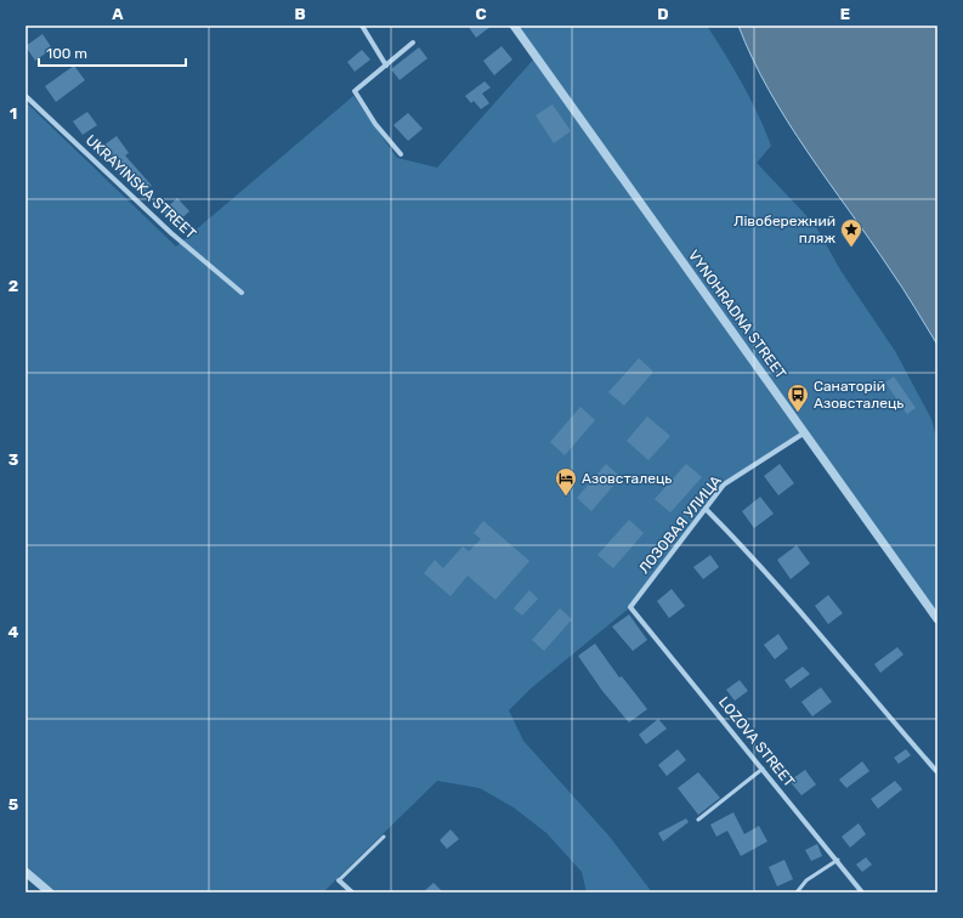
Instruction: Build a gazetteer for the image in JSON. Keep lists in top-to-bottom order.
{
  "streets": {
    "street": [
      "UKRAYINSKA STREET",
      "VYNOHRADNA STREET",
      "ЛОЗОВАЯ УЛИЦА",
      "LOZOVA STREET"
    ]
  },
  "crossings": [
    ["VYNOHRADNA STREET", "ЛОЗОВАЯ УЛИЦА"],
    ["ЛОЗОВАЯ УЛИЦА", "LOZOVA STREET"]
  ],
  "places": {
    "place": ["Лівобережний пляж"],
    "bus stop": ["Санаторій Азовсталець"],
    "hotel": ["Азовсталець"]
  },
  "scale_bar": "100 m",
  "grid": {
    "columns": [
      "A",
      "B",
      "C",
      "D",
      "E"
    ],
    "rows": [
      "1",
      "2",
      "3",
      "4",
      "5"
    ]
  }
}
